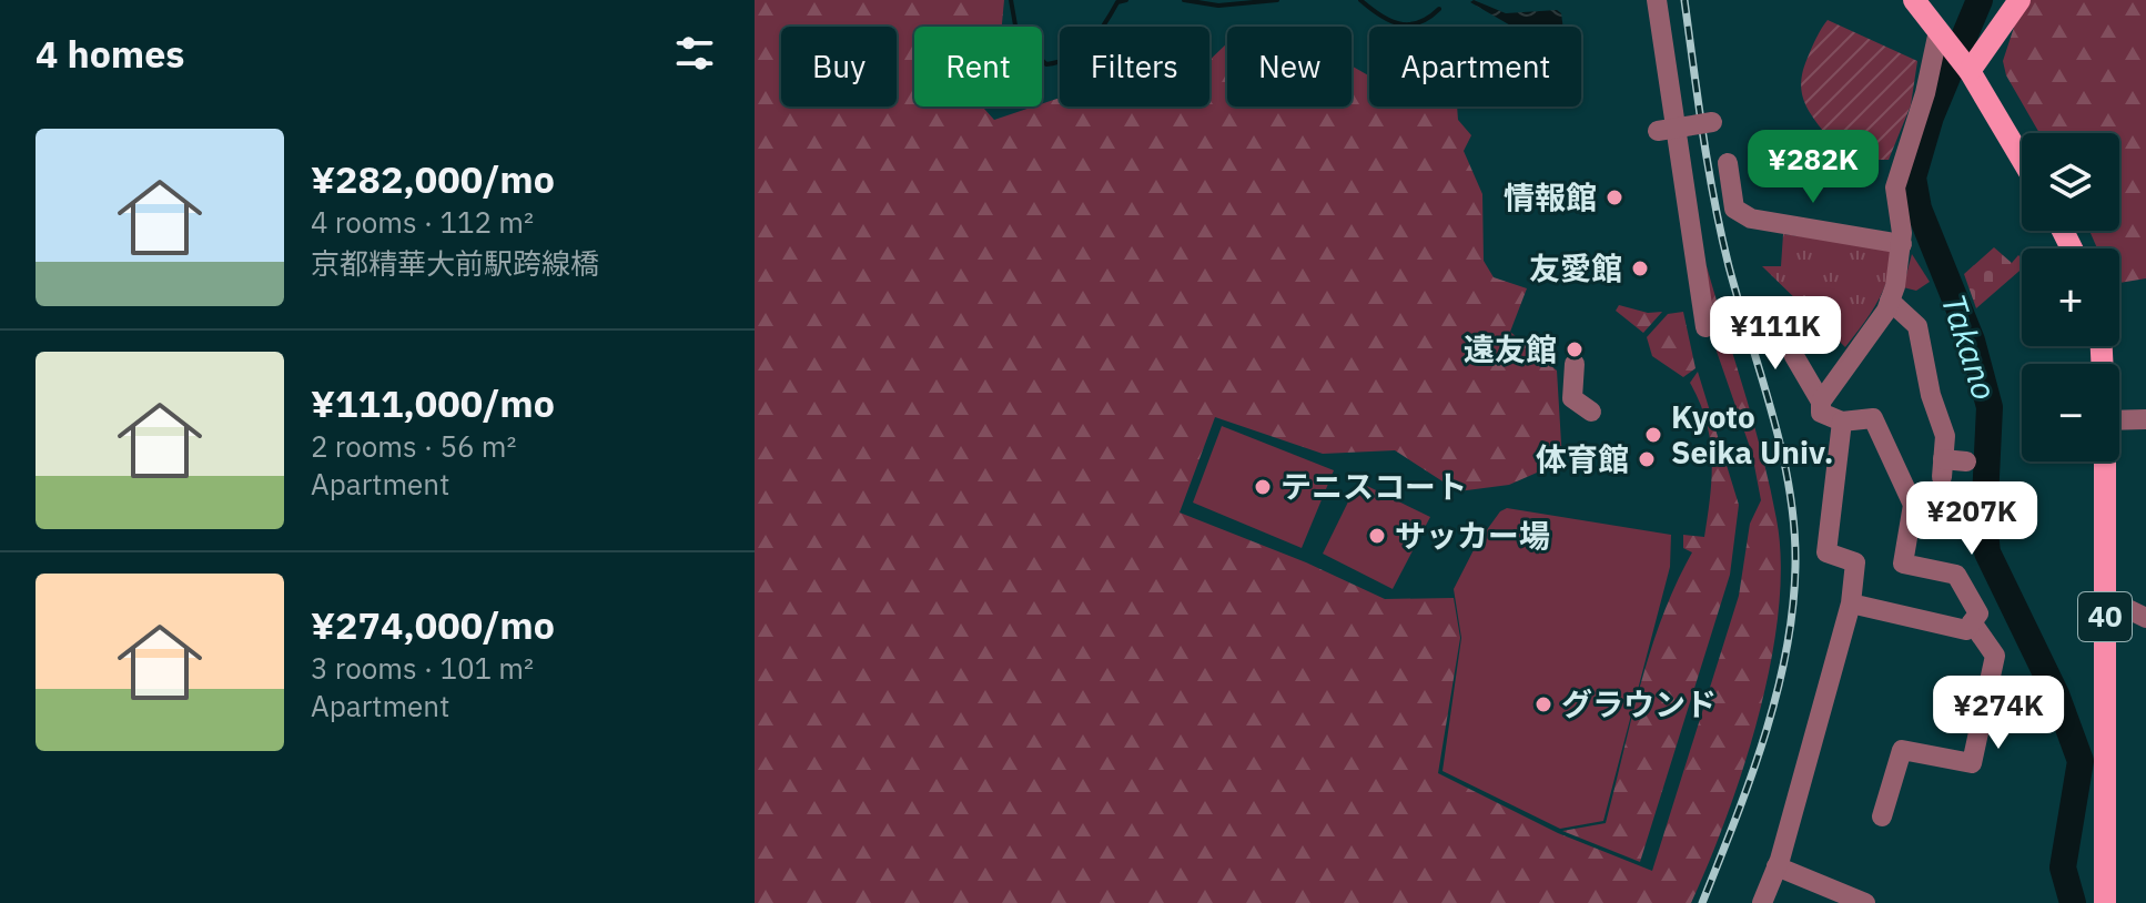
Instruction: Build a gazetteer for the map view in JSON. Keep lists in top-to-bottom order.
{
  "streets": {
    "main road": ["40"]
  },
  "water": ["Takano"],
  "places": [
    "情報館",
    "友愛館",
    "遠友館",
    "Kyoto Seika Univ.",
    "体育館",
    "テニスコート",
    "サッカー場",
    "グラウンド"
  ],
  "page": {
    "heading": "4 homes",
    "chip": [
      "Buy",
      "Rent",
      "Filters",
      "New",
      "Apartment"
    ],
    "list": [
      {
        "name": "¥282,000/mo",
        "note": "4 rooms · 112 m² · 京都精華大前駅跨線橋"
      },
      {
        "name": "¥111,000/mo",
        "note": "2 rooms · 56 m² · Apartment"
      },
      {
        "name": "¥274,000/mo",
        "note": "3 rooms · 101 m² · Apartment"
      }
    ],
    "price": [
      "¥282K",
      "¥111K",
      "¥207K",
      "¥274K"
    ],
    "map_buttons": ["+", "−"]
  }
}
